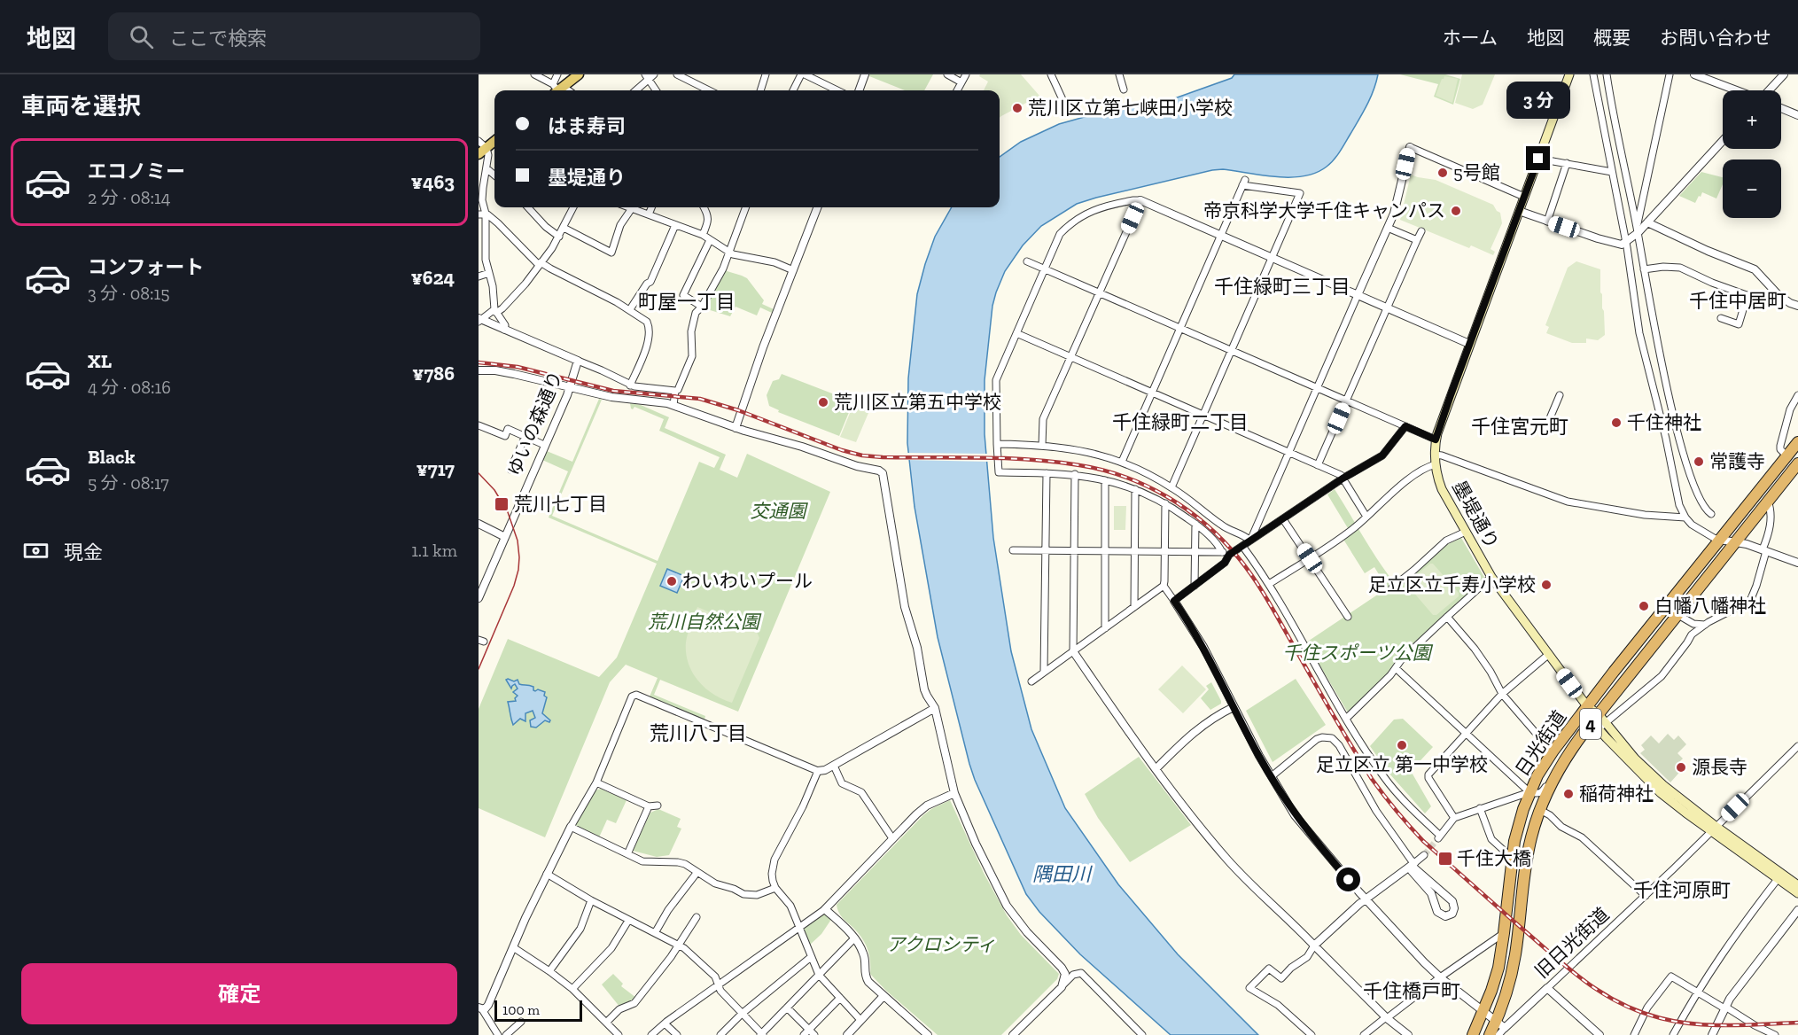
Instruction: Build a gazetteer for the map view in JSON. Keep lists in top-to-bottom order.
{
  "streets": {
    "highway": ["4", "日光街道"],
    "main road": ["墨堤通り"],
    "street": ["ゆいの森通り", "旧日光街道"]
  },
  "crossings": [
    ["墨堤通り", "日光街道"],
    ["墨堤通り", "旧日光街道"],
    ["日光街道", "旧日光街道"]
  ],
  "districts": [
    "千住緑町三丁目",
    "千住中居町",
    "町屋一丁目",
    "千住緑町二丁目",
    "千住宮元町",
    "荒川八丁目",
    "千住河原町",
    "千住橋戸町"
  ],
  "water": ["隅田川"],
  "parks": [
    "交通園",
    "荒川自然公園",
    "千住スポーツ公園",
    "アクロシティ"
  ],
  "places": {
    "other": [
      "荒川区立第七峡田小学校",
      "5号館",
      "帝京科学大学千住キャンパス",
      "荒川区立第五中学校",
      "千住神社",
      "常護寺",
      "わいわいプール",
      "足立区立千寿小学校",
      "白幡八幡神社",
      "足立区立 第一中学校",
      "源長寺",
      "稲荷神社"
    ],
    "transit": ["荒川七丁目", "千住大橋"]
  },
  "scale_bar": "100 m",
  "page": {
    "header": "地図",
    "search": "ここで検索",
    "nav": [
      "ホーム",
      "地図",
      "概要",
      "お問い合わせ"
    ],
    "heading": "車両を選択",
    "bubble": "3 分",
    "map_buttons": ["+", "−"],
    "banner": ["はま寿司", "墨堤通り"],
    "list": [
      {
        "name": "エコノミー",
        "note": "2 分 · 08:14",
        "value": "¥463"
      },
      {
        "name": "コンフォート",
        "note": "3 分 · 08:15",
        "value": "¥624"
      },
      {
        "name": "XL",
        "note": "4 分 · 08:16",
        "value": "¥786"
      },
      {
        "name": "Black",
        "note": "5 分 · 08:17",
        "value": "¥717"
      }
    ],
    "pay": ["現金", "1.1 km"],
    "buttons": "確定",
    "scale": "100 m"
  }
}
